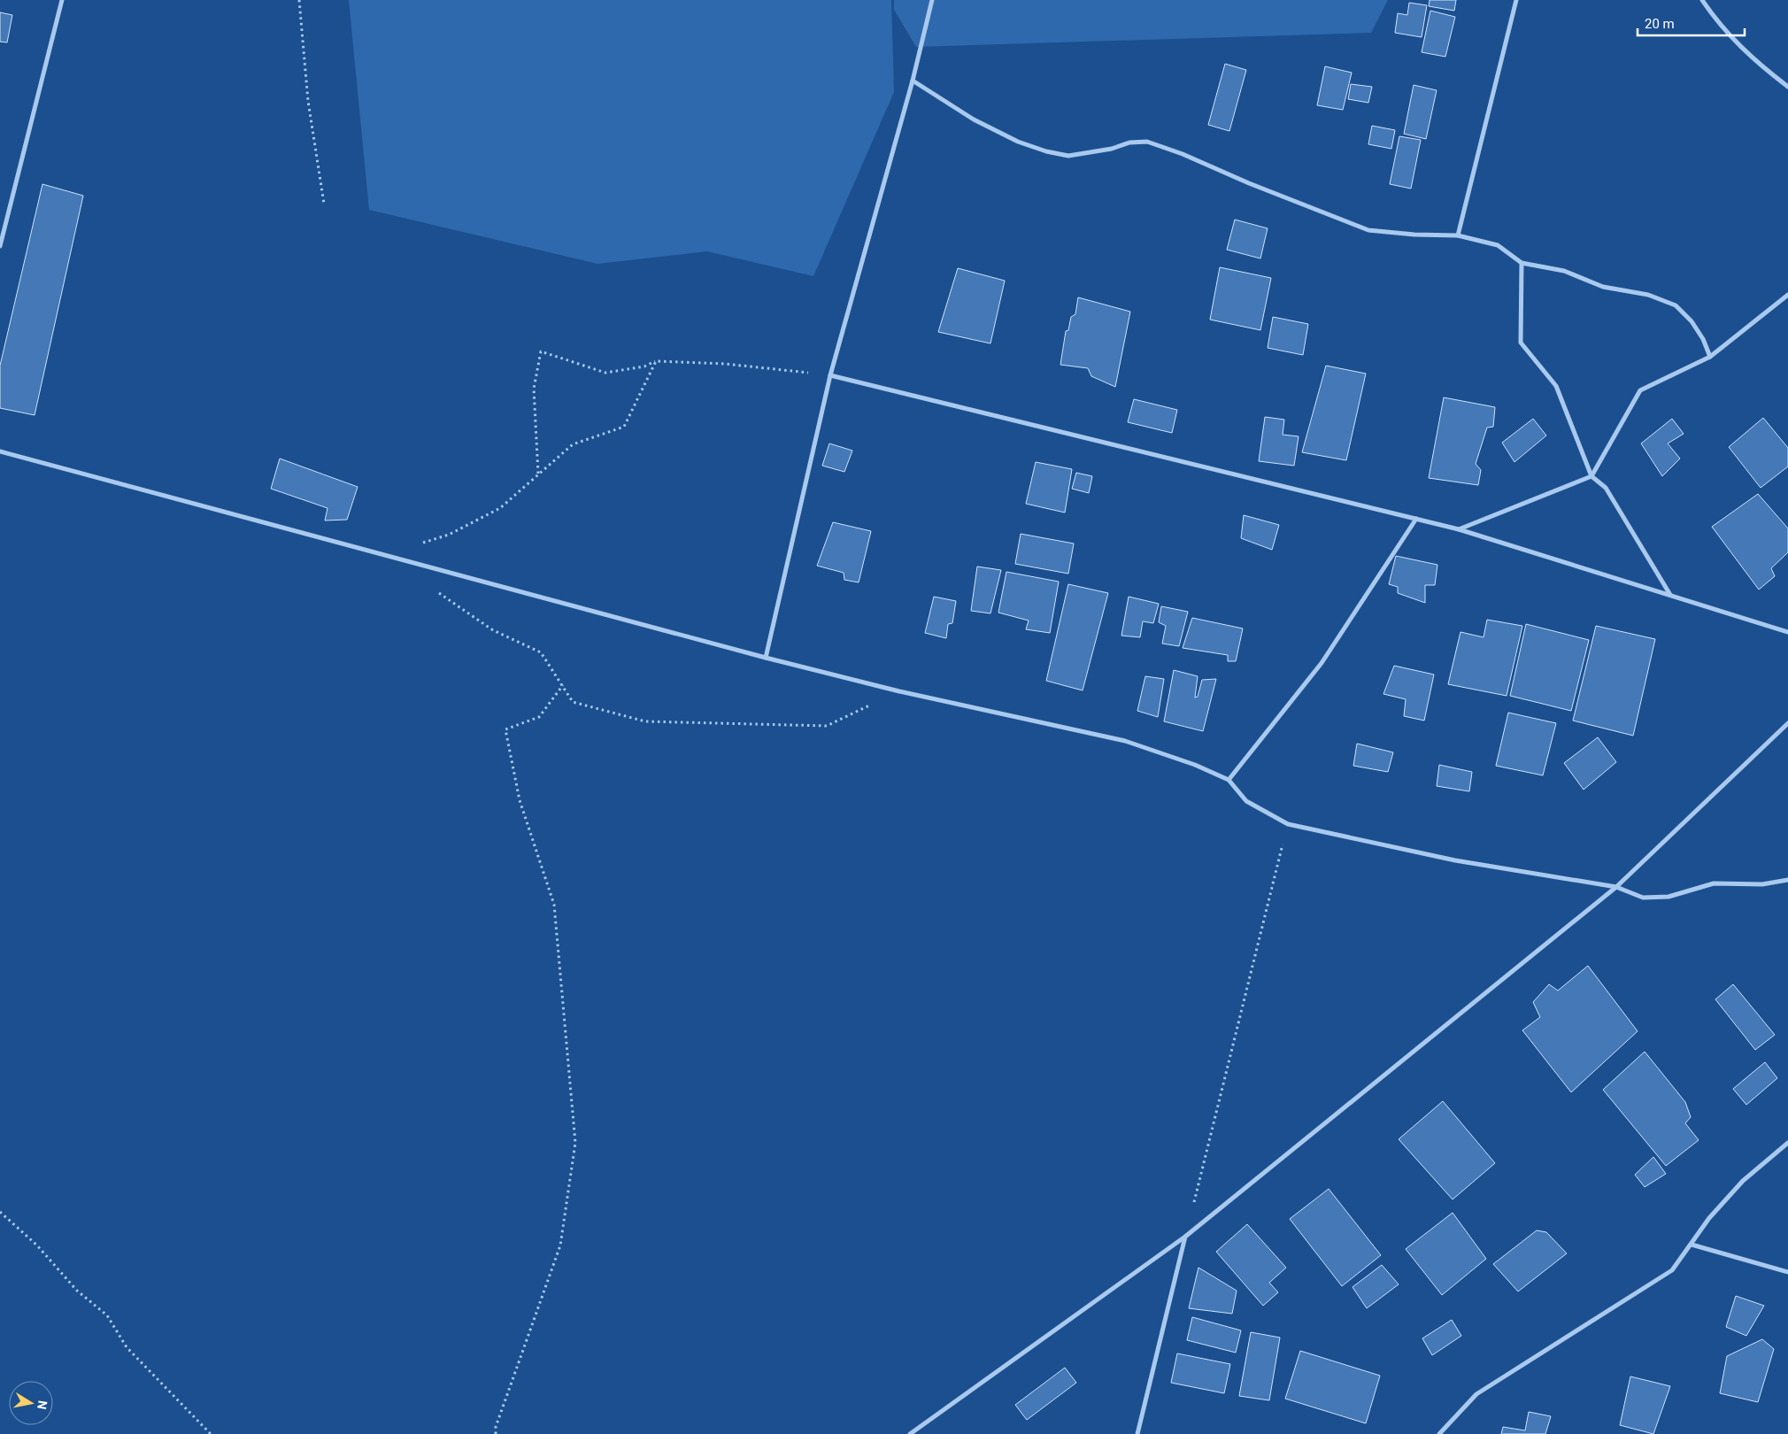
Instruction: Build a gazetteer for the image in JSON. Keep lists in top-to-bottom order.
{
  "scale_bar": "20 m",
  "north": "right"
}
